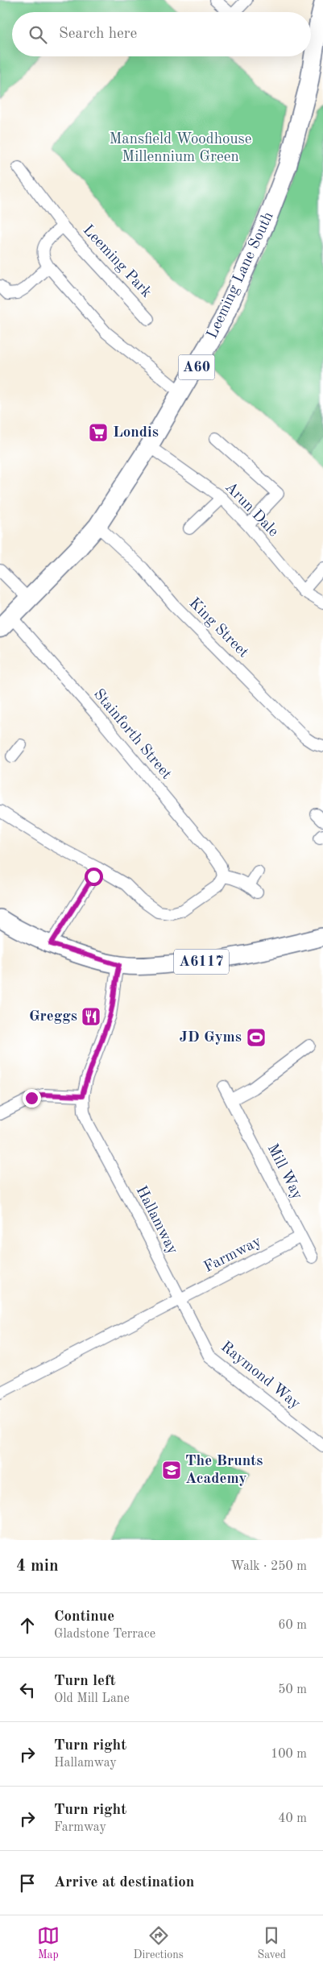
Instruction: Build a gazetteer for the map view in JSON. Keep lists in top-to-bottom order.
{
  "streets": {
    "highway": ["Leeming Lane South", "A60"],
    "main road": ["A6117"],
    "street": [
      "Leeming Park",
      "Arun Dale",
      "King Street",
      "Stainforth Street",
      "Mill Way",
      "Hallamway",
      "Farmway",
      "Raymond Way"
    ]
  },
  "crossings": [
    ["Leeming Lane South", "Arun Dale"],
    ["Leeming Lane South", "King Street"],
    ["Leeming Lane South", "Stainforth Street"],
    ["A6117", "Hallamway"],
    ["Mill Way", "Farmway"],
    ["Hallamway", "Farmway"],
    ["Hallamway", "Raymond Way"],
    ["Farmway", "Raymond Way"]
  ],
  "parks": ["Mansfield Woodhouse Millennium Green"],
  "places": {
    "supermarket": ["Londis"],
    "restaurant": ["Greggs"],
    "sports": ["JD Gyms"],
    "school or university": ["The Brunts Academy"]
  },
  "page": {
    "search": "Search here",
    "heading": ["4 min", "Walk · 250 m"],
    "list": [
      ["Continue", "Gladstone Terrace", "60 m"],
      ["Turn left", "Old Mill Lane", "50 m"],
      ["Turn right", "Hallamway", "100 m"],
      ["Turn right", "Farmway", "40 m"],
      "Arrive at destination"
    ],
    "nav": ["Map", "Directions", "Saved"]
  }
}
